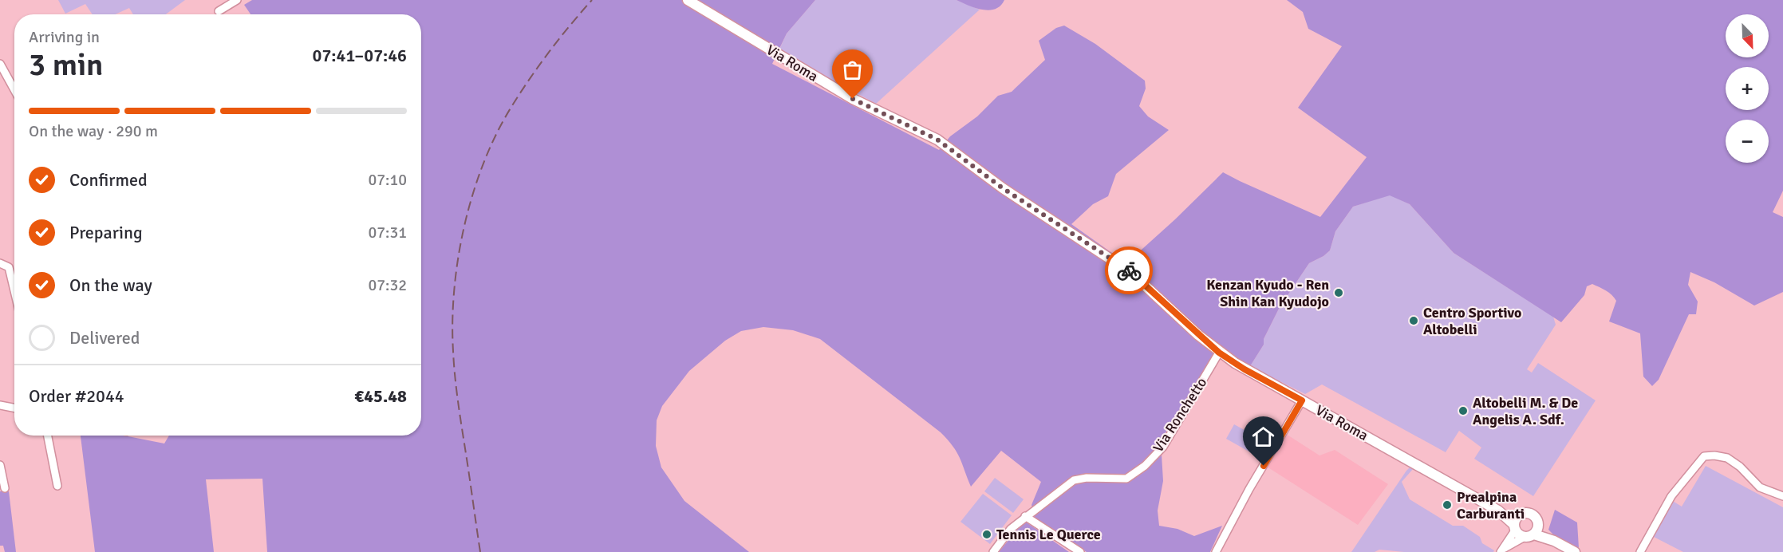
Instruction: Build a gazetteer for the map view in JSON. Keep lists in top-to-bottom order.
{
  "streets": {
    "street": ["Via Roma", "Via Ronchetto"]
  },
  "crossings": [
    ["Via Roma", "Via Ronchetto"]
  ],
  "places": [
    "Kenzan Kyudo - Ren Shin Kan Kyudojo",
    "Centro Sportivo Altobelli",
    "Altobelli M. & De Angelis A. Sdf.",
    "Prealpina Carburanti",
    "Tennis Le Querce"
  ],
  "north": "bottom right",
  "page": {
    "map_buttons": ["+", "−"],
    "heading": ["3 min", "Arriving in", "07:41–07:46"],
    "panel": ["Order #2044", "€45.48"],
    "bar": "On the way · 290 m",
    "list": [
      ["Confirmed", "07:10"],
      ["Preparing", "07:31"],
      ["On the way", "07:32"],
      "Delivered"
    ]
  }
}
